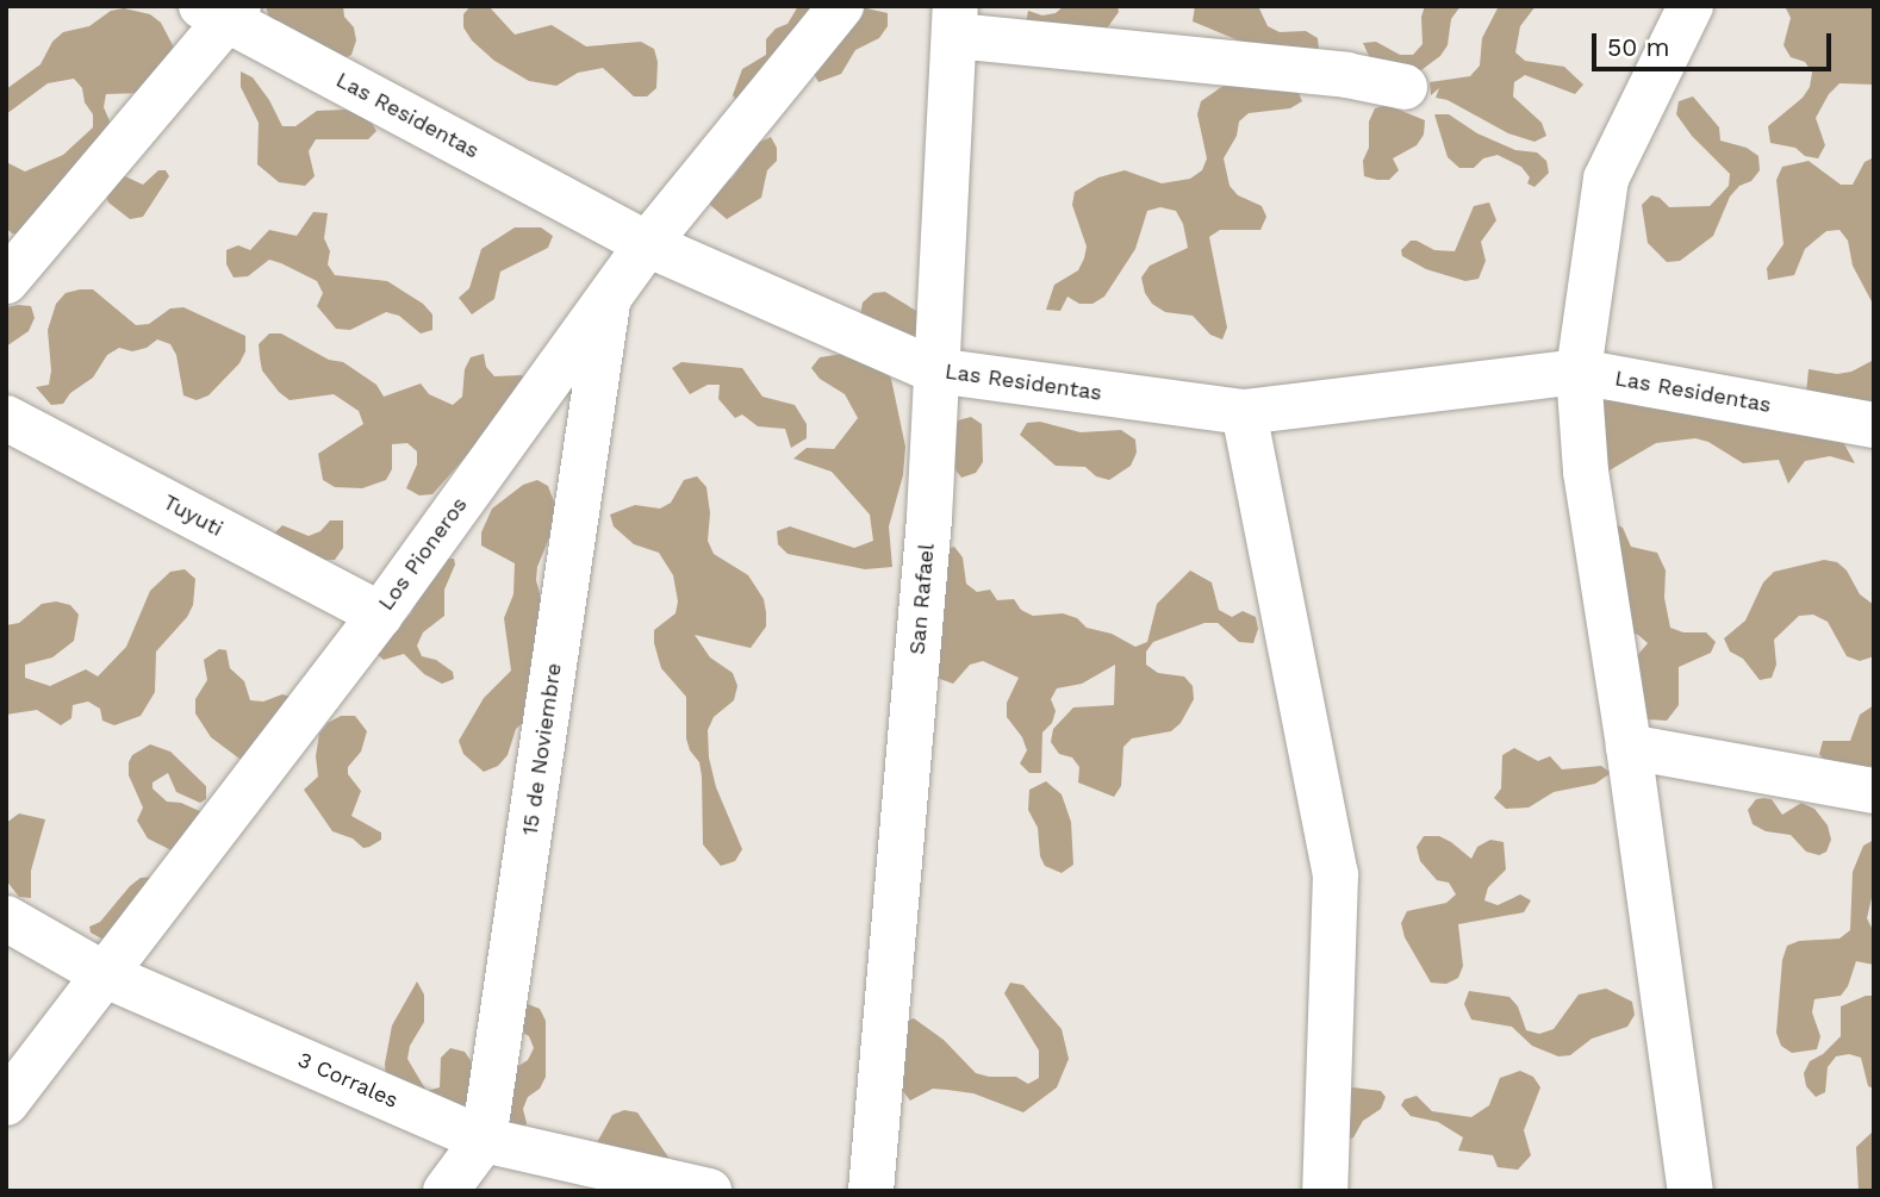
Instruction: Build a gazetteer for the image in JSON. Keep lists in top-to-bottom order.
{
  "streets": {
    "street": [
      "Las Residentas",
      "Tuyuti",
      "Los Pioneros",
      "San Rafael",
      "15 de Noviembre",
      "3 Corrales"
    ]
  },
  "crossings": [
    ["Las Residentas", "Los Pioneros"],
    ["Las Residentas", "San Rafael"],
    ["Tuyuti", "Los Pioneros"],
    ["Los Pioneros", "15 de Noviembre"],
    ["Los Pioneros", "3 Corrales"],
    ["15 de Noviembre", "3 Corrales"]
  ],
  "scale_bar": "50 m"
}
